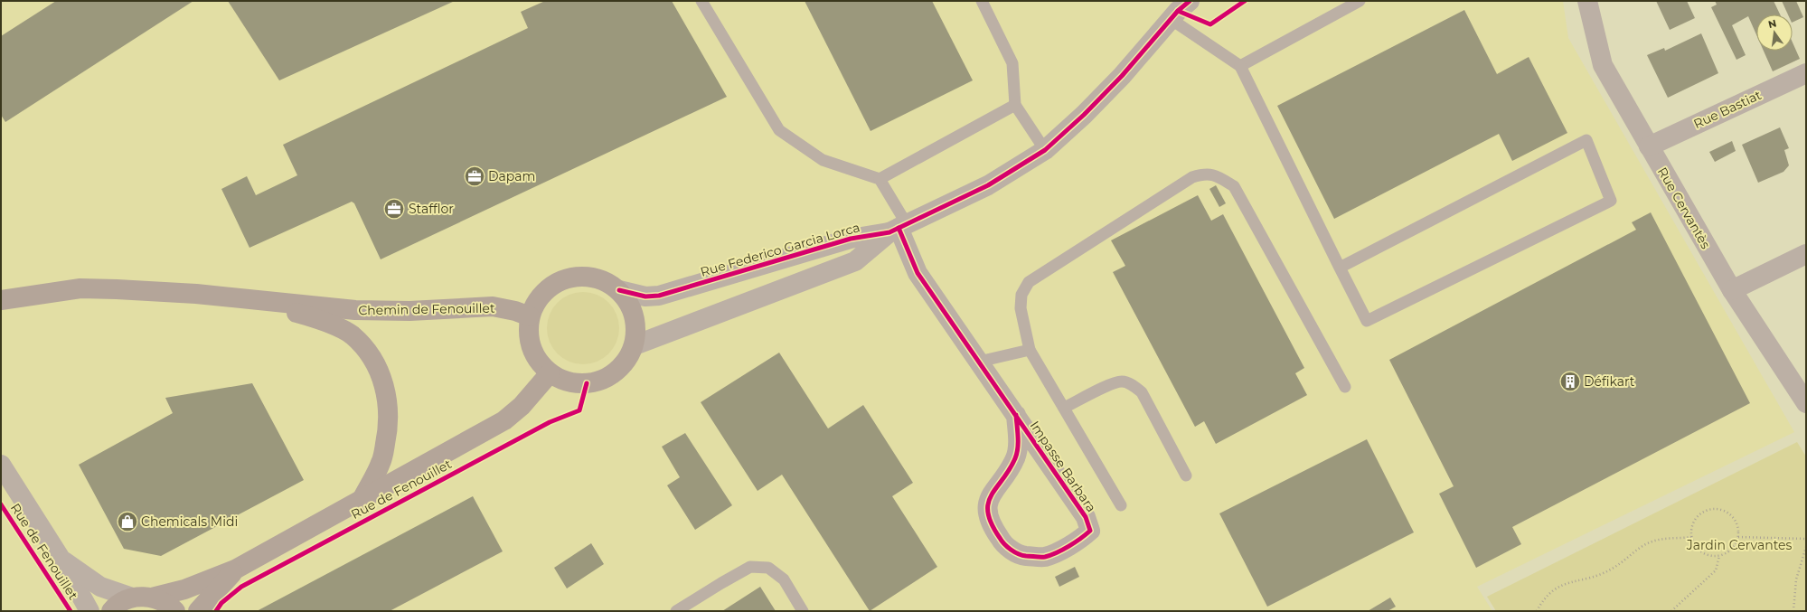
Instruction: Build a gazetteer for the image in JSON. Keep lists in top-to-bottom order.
{
  "streets": {
    "street": [
      "Rue Bastiat",
      "Rue Cervantès",
      "Rue Federico Garcia Lorca",
      "Chemin de Fenouillet",
      "Impasse Barbara",
      "Rue de Fenouillet"
    ]
  },
  "crossings": [
    ["Rue Bastiat", "Rue Cervantès"],
    ["Rue Federico Garcia Lorca", "Chemin de Fenouillet"],
    ["Rue Federico Garcia Lorca", "Impasse Barbara"],
    ["Rue Federico Garcia Lorca", "Rue de Fenouillet"],
    ["Chemin de Fenouillet", "Rue de Fenouillet"]
  ],
  "parks": ["Jardin Cervantes"],
  "places": {
    "office": ["Dapam", "Stafflor"],
    "building": ["Défikart"],
    "shop": ["Chemicals Midi"]
  },
  "north": "top"
}
